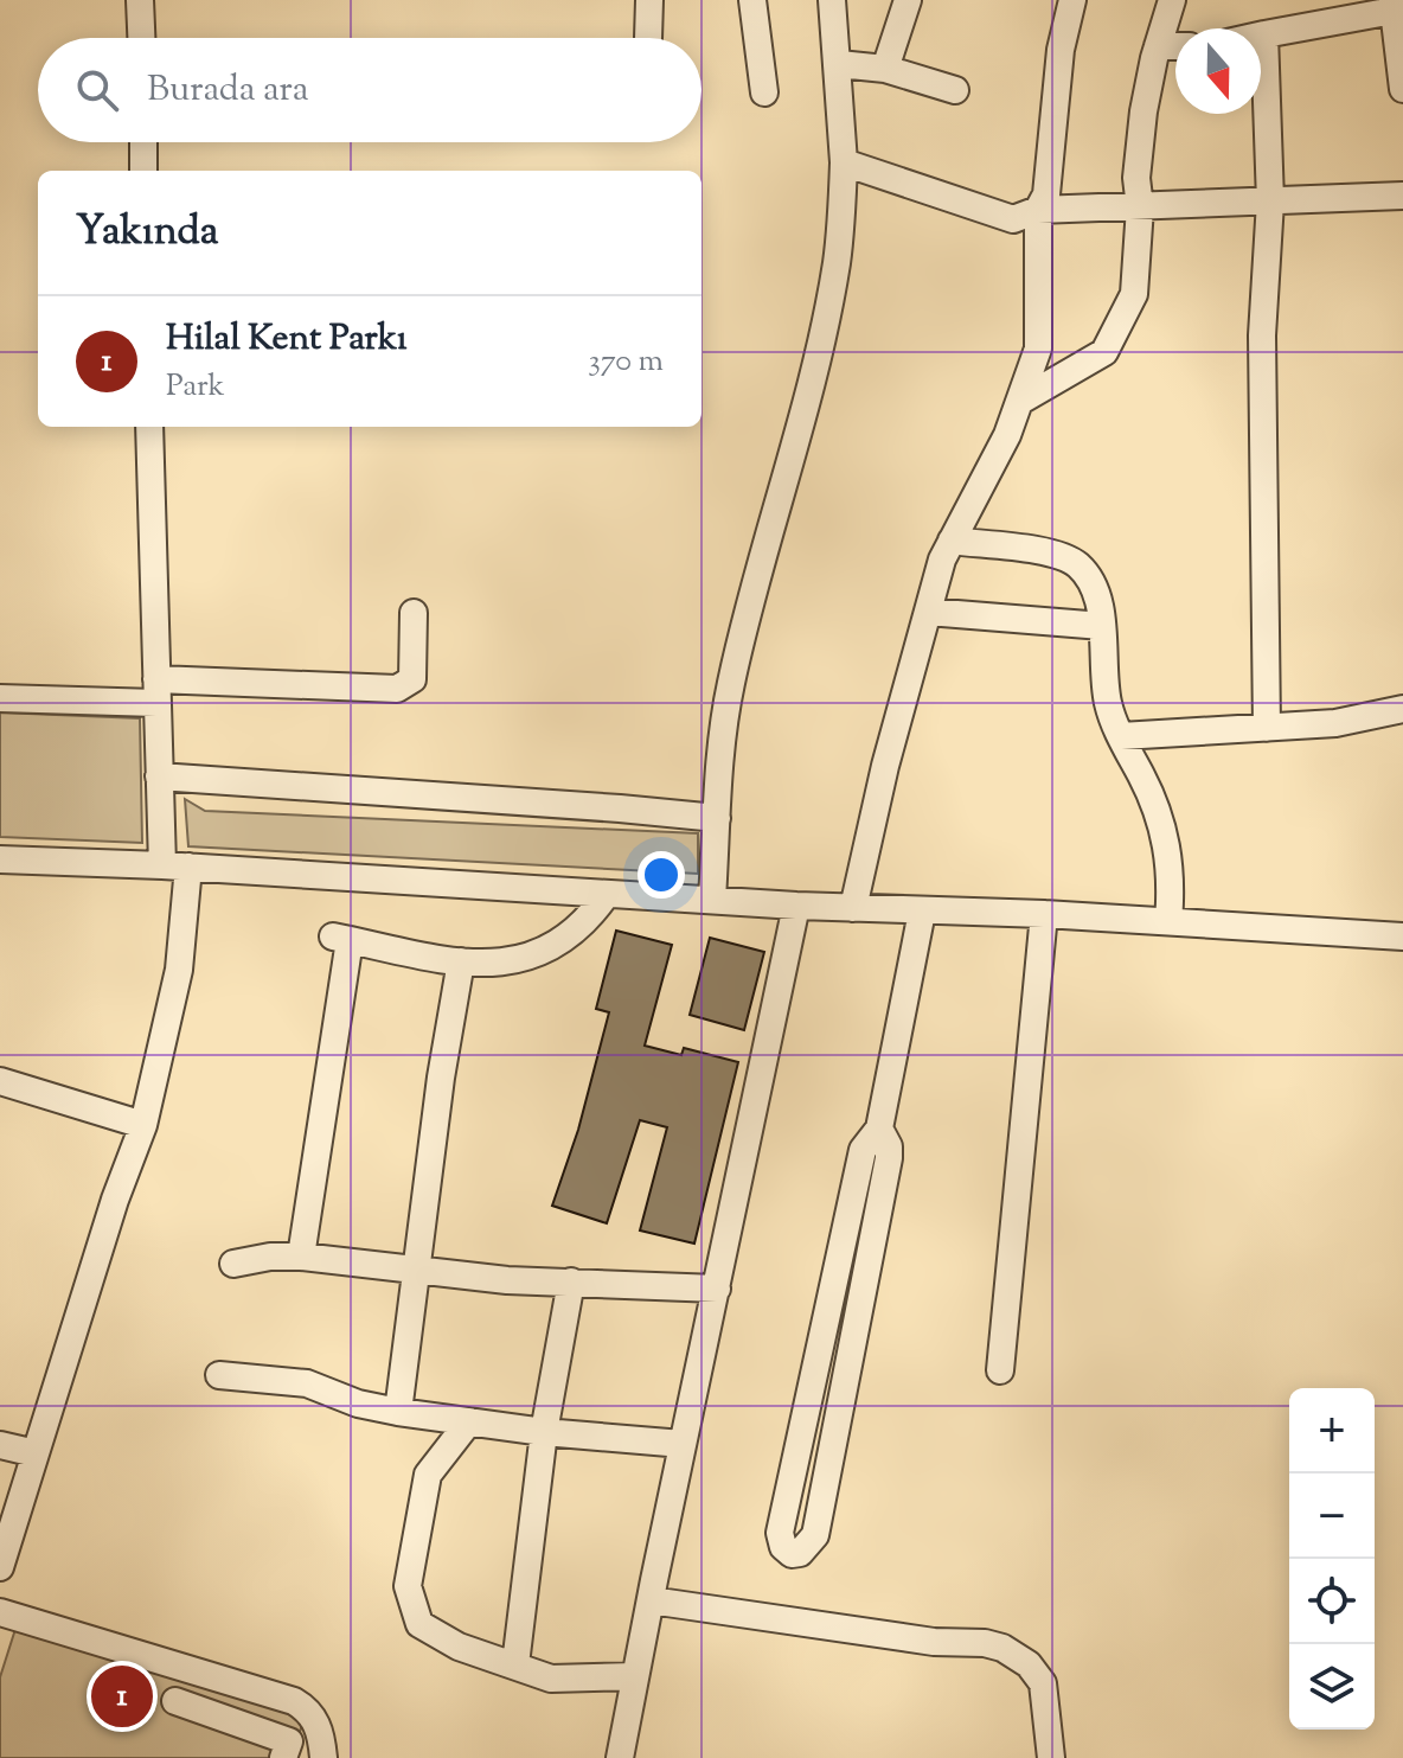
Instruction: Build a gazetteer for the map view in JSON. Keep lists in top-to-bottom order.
{
  "north": "bottom",
  "page": {
    "search": "Burada ara",
    "heading": "Yakında",
    "list": [
      {
        "mark": "1",
        "name": "Hilal Kent Parkı",
        "note": "Park",
        "value": "370 m"
      }
    ],
    "map_buttons": ["+", "−"],
    "pins": "1"
  }
}
